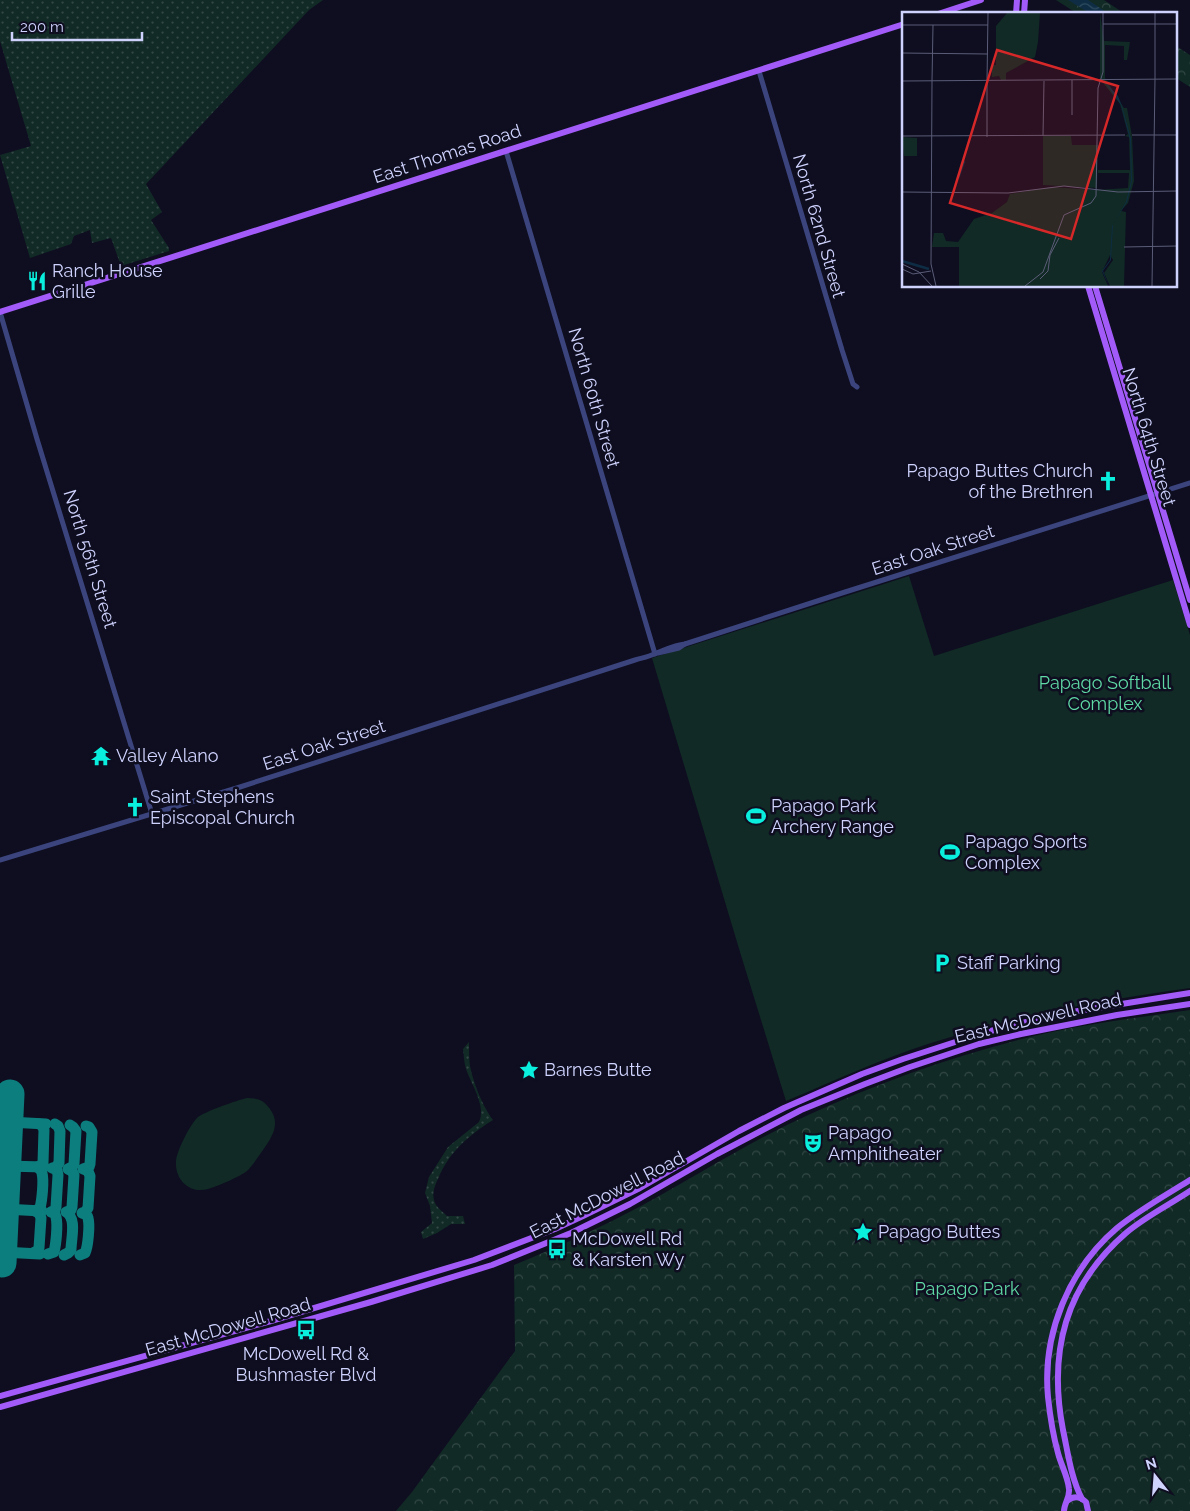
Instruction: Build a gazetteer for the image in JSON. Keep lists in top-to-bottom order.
{
  "streets": {
    "main road": ["East Thomas Road", "North 64th Street", "East McDowell Road"],
    "street": [
      "North 62nd Street",
      "North 60th Street",
      "East Oak Street",
      "North 56th Street"
    ]
  },
  "crossings": [
    ["East Thomas Road", "North 62nd Street"],
    ["East Thomas Road", "North 60th Street"],
    ["East Thomas Road", "North 56th Street"],
    ["North 60th Street", "East Oak Street"],
    ["North 64th Street", "East Oak Street"],
    ["East Oak Street", "North 56th Street"]
  ],
  "parks": ["Papago Softball Complex", "Papago Park"],
  "places": {
    "restaurant": ["Ranch House Grille"],
    "church": ["Papago Buttes Church of the Brethren", "Saint Stephens Episcopal Church"],
    "temple": ["Valley Alano"],
    "sports": ["Papago Park Archery Range", "Papago Sports Complex"],
    "parking": ["Staff Parking"],
    "place": ["Barnes Butte", "Papago Buttes"],
    "theatre": ["Papago Amphitheater"],
    "bus stop": ["McDowell Rd & Karsten Wy", "McDowell Rd & Bushmaster Blvd"]
  },
  "scale_bar": "200 m",
  "north": "top"
}
